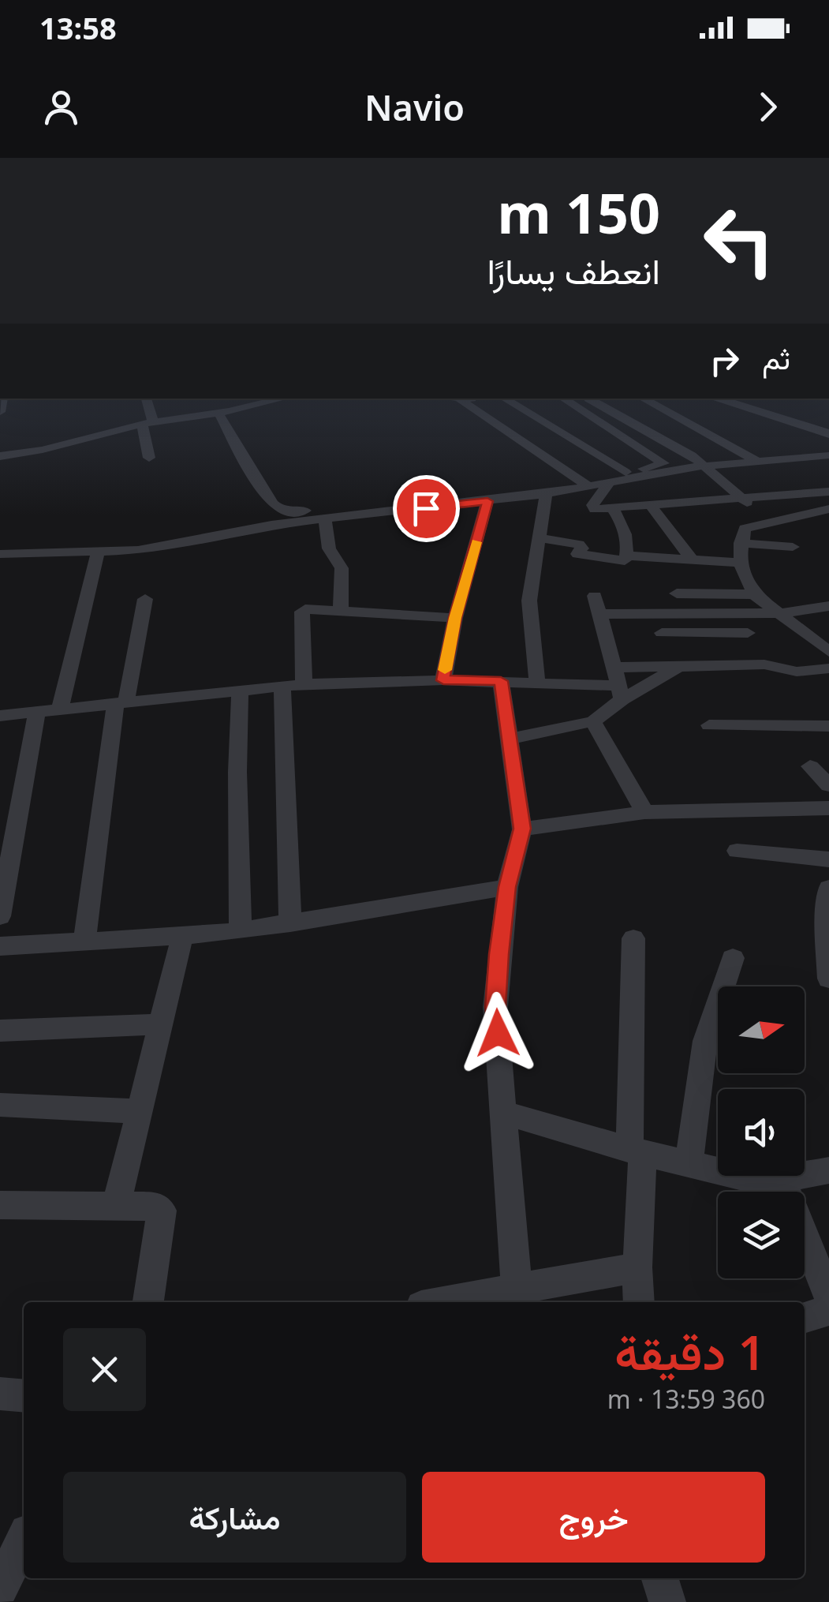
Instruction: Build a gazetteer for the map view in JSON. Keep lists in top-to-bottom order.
{
  "north": "right",
  "page": {
    "status": "13:58",
    "header": "Navio",
    "turn": ["150 m", "انعطف يسارًا"],
    "then": "ثم",
    "heading": ["1 دقيقة", "360 m · 13:59"],
    "buttons": ["خروج", "مشاركة"]
  }
}
